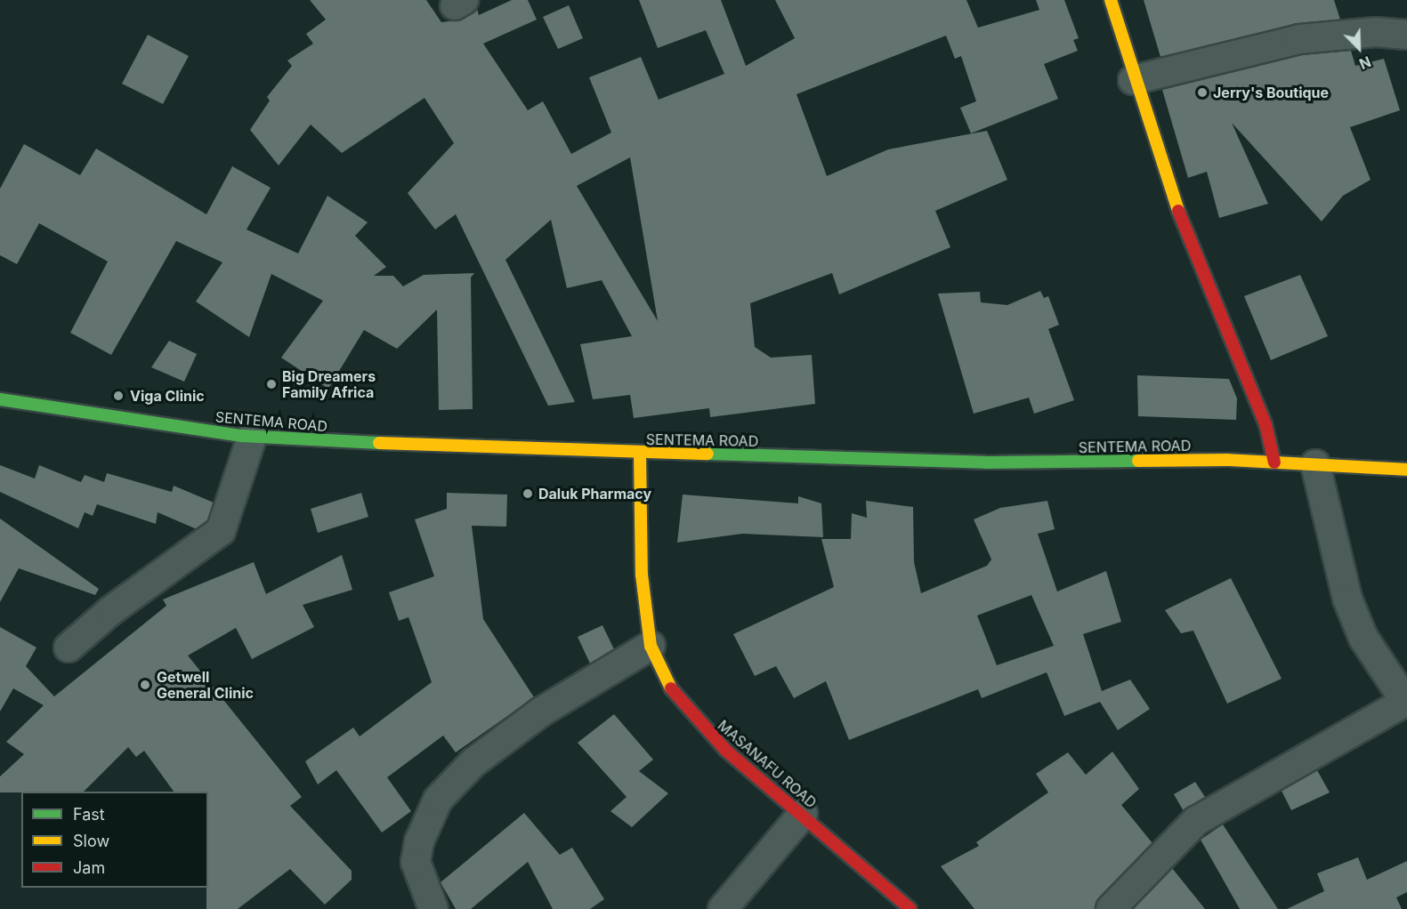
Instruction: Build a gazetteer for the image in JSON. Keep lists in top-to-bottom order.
{
  "streets": {
    "main road": ["SENTEMA ROAD", "MASANAFU ROAD"]
  },
  "crossings": [
    ["SENTEMA ROAD", "MASANAFU ROAD"]
  ],
  "places": [
    "Jerry's Boutique",
    "Big Dreamers Family Africa",
    "Viga Clinic",
    "Daluk Pharmacy",
    "Getwell General Clinic"
  ],
  "legend": ["Fast", "Slow", "Jam"],
  "north": "bottom right"
}
